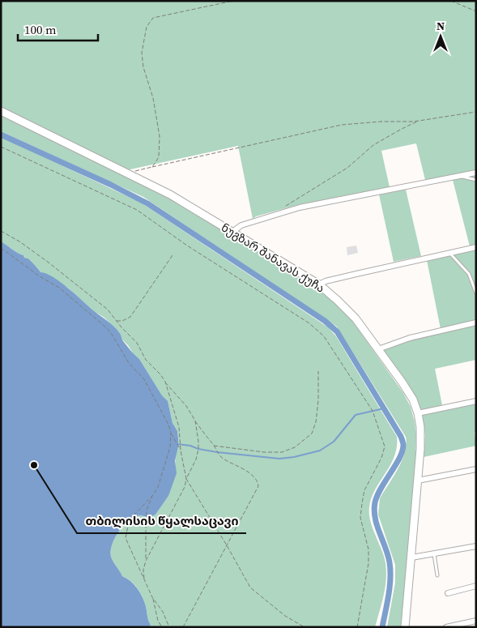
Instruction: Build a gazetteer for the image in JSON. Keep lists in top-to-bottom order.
{
  "streets": {
    "main road": ["ნუგზარ შანავას ქუჩა"]
  },
  "places": ["თბილისის წყალსაცავი"],
  "scale_bar": "100 m",
  "north": "top"
}
